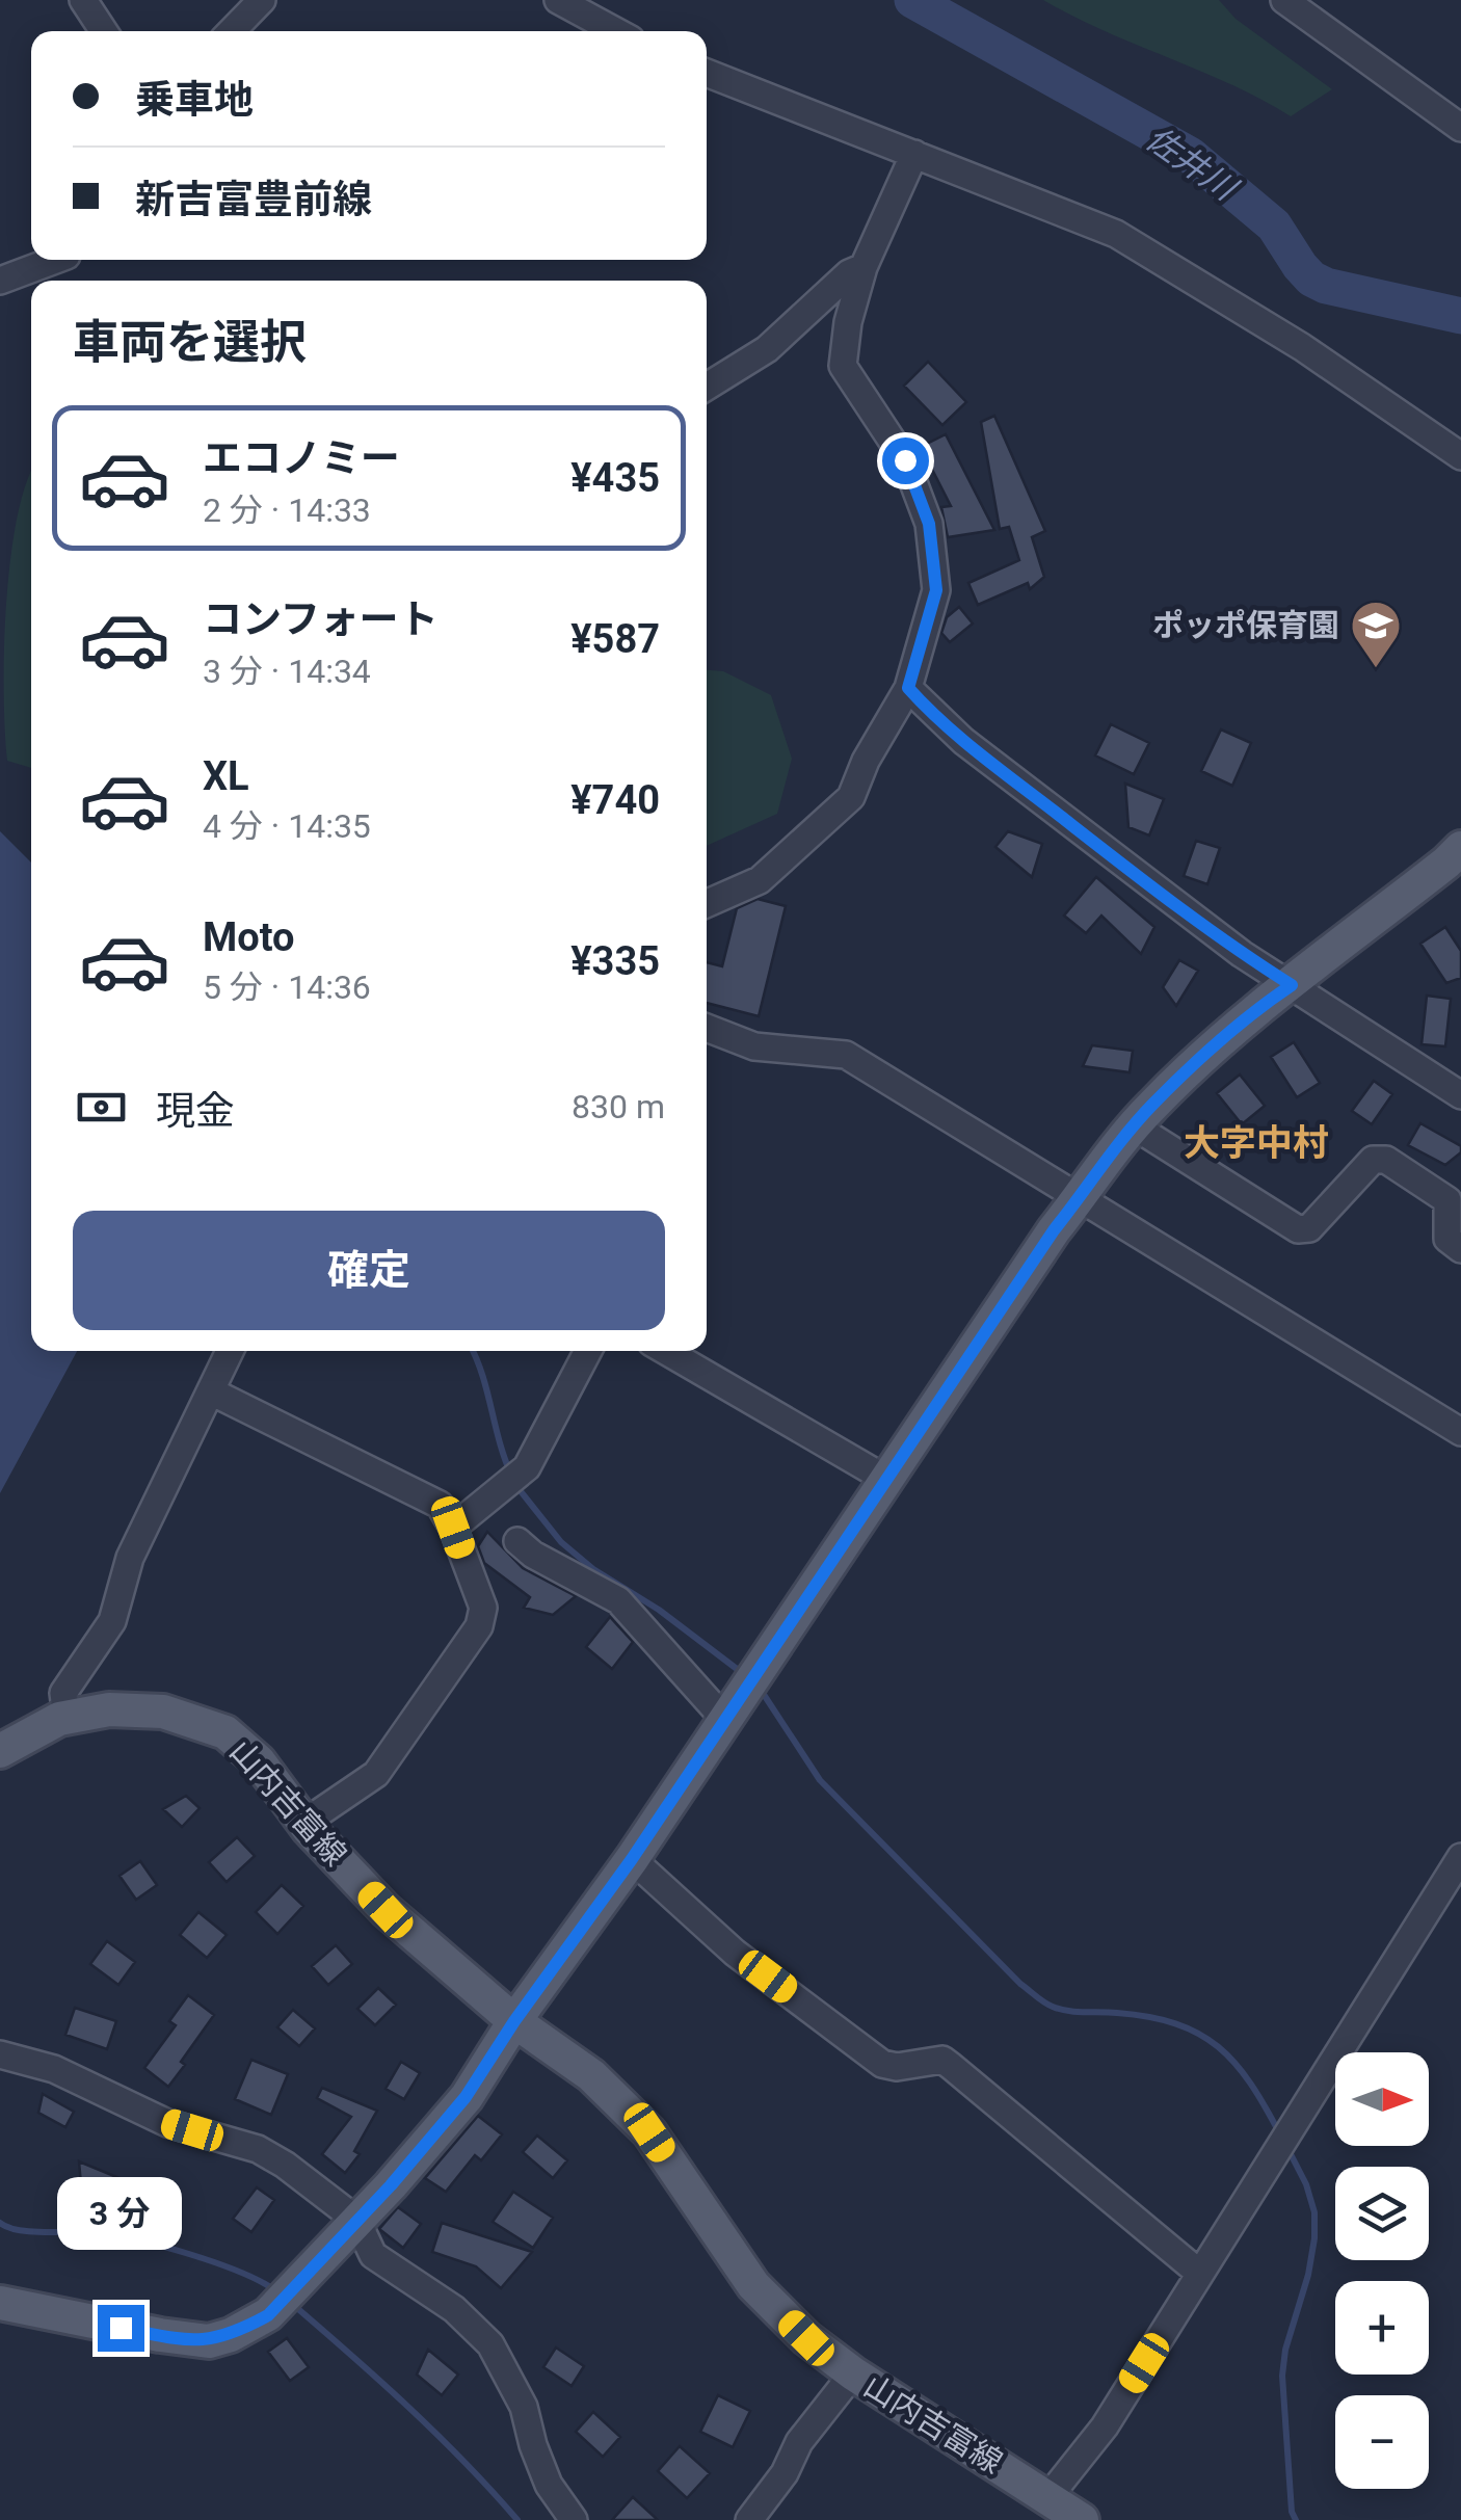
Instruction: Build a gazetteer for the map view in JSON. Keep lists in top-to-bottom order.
{
  "streets": {
    "main road": ["山内吉富線"]
  },
  "districts": ["大字中村"],
  "water": ["佐井川"],
  "places": {
    "school or university": ["ポッポ保育園"]
  },
  "north": "right",
  "page": {
    "banner": ["乗車地", "新吉富豊前線"],
    "heading": "車両を選択",
    "list": [
      {
        "name": "エコノミー",
        "note": "2 分 · 14:33",
        "value": "¥435"
      },
      {
        "name": "コンフォート",
        "note": "3 分 · 14:34",
        "value": "¥587"
      },
      {
        "name": "XL",
        "note": "4 分 · 14:35",
        "value": "¥740"
      },
      {
        "name": "Moto",
        "note": "5 分 · 14:36",
        "value": "¥335"
      }
    ],
    "pay": ["現金", "830 m"],
    "buttons": "確定",
    "map_buttons": ["+", "−"],
    "bubble": "3 分"
  }
}
